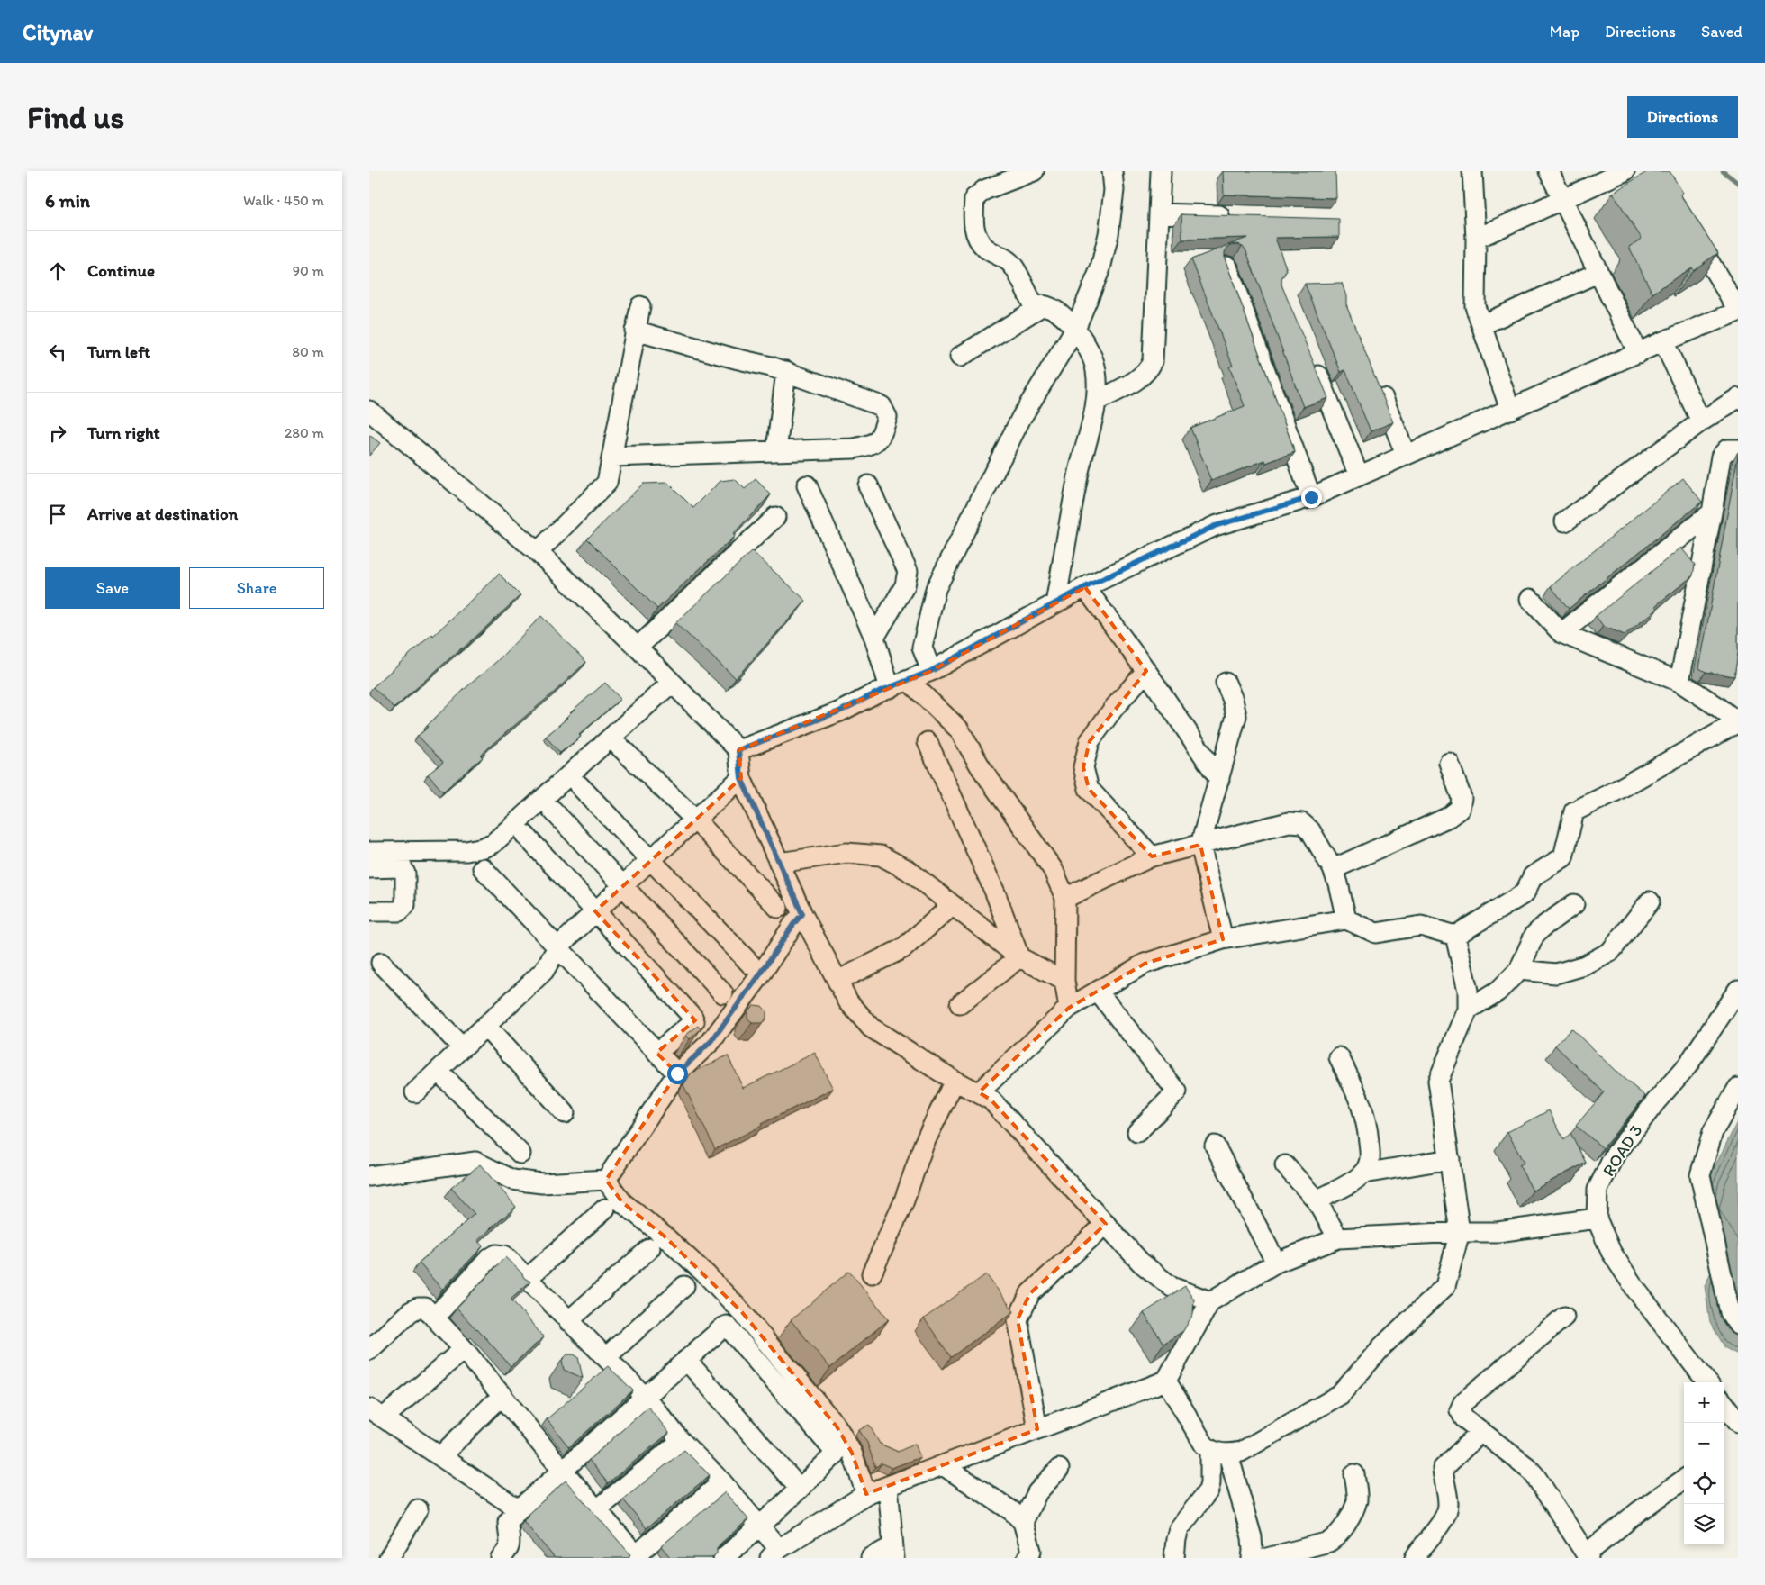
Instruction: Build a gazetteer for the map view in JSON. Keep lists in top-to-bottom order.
{
  "streets": {
    "street": ["ROAD 3"]
  },
  "page": {
    "header": "Citynav",
    "nav": ["Map", "Directions", "Saved"],
    "buttons": [
      "Directions",
      ["Save", "Share"]
    ],
    "title": "Find us",
    "heading": ["6 min", "Walk · 450 m"],
    "list": [
      ["Continue", "90 m"],
      ["Turn left", "80 m"],
      ["Turn right", "280 m"],
      "Arrive at destination"
    ],
    "map_buttons": ["+", "−"]
  }
}
